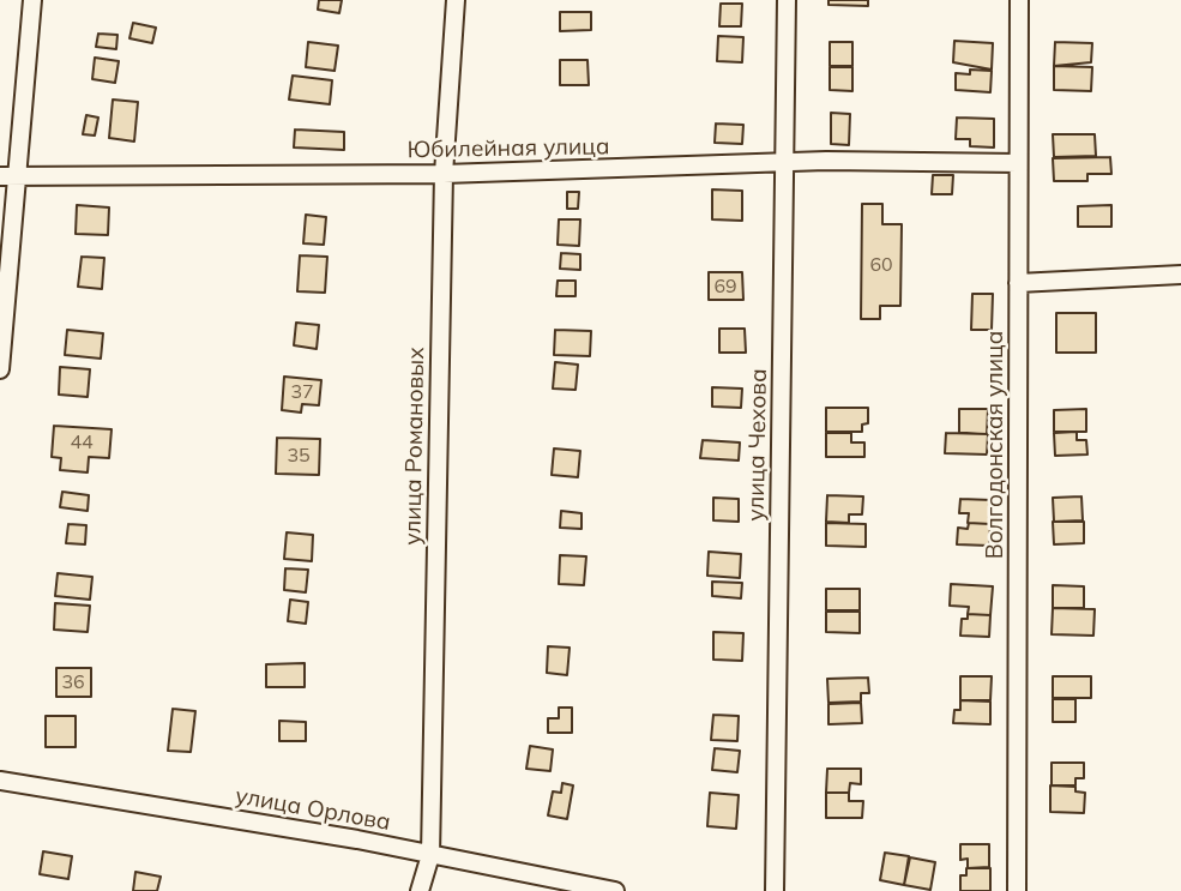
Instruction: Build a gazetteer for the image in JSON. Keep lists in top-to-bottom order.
{
  "streets": {
    "street": [
      "Юбилейная улица",
      "улица Чехова",
      "Волгодонская улица",
      "улица Романовых",
      "улица Орлова"
    ]
  },
  "crossings": [
    ["Юбилейная улица", "улица Чехова"],
    ["Юбилейная улица", "Волгодонская улица"],
    ["Юбилейная улица", "улица Романовых"],
    ["улица Романовых", "улица Орлова"]
  ],
  "house_numbers": [
    "60",
    "69",
    "37",
    "44",
    "35",
    "36"
  ]
}
